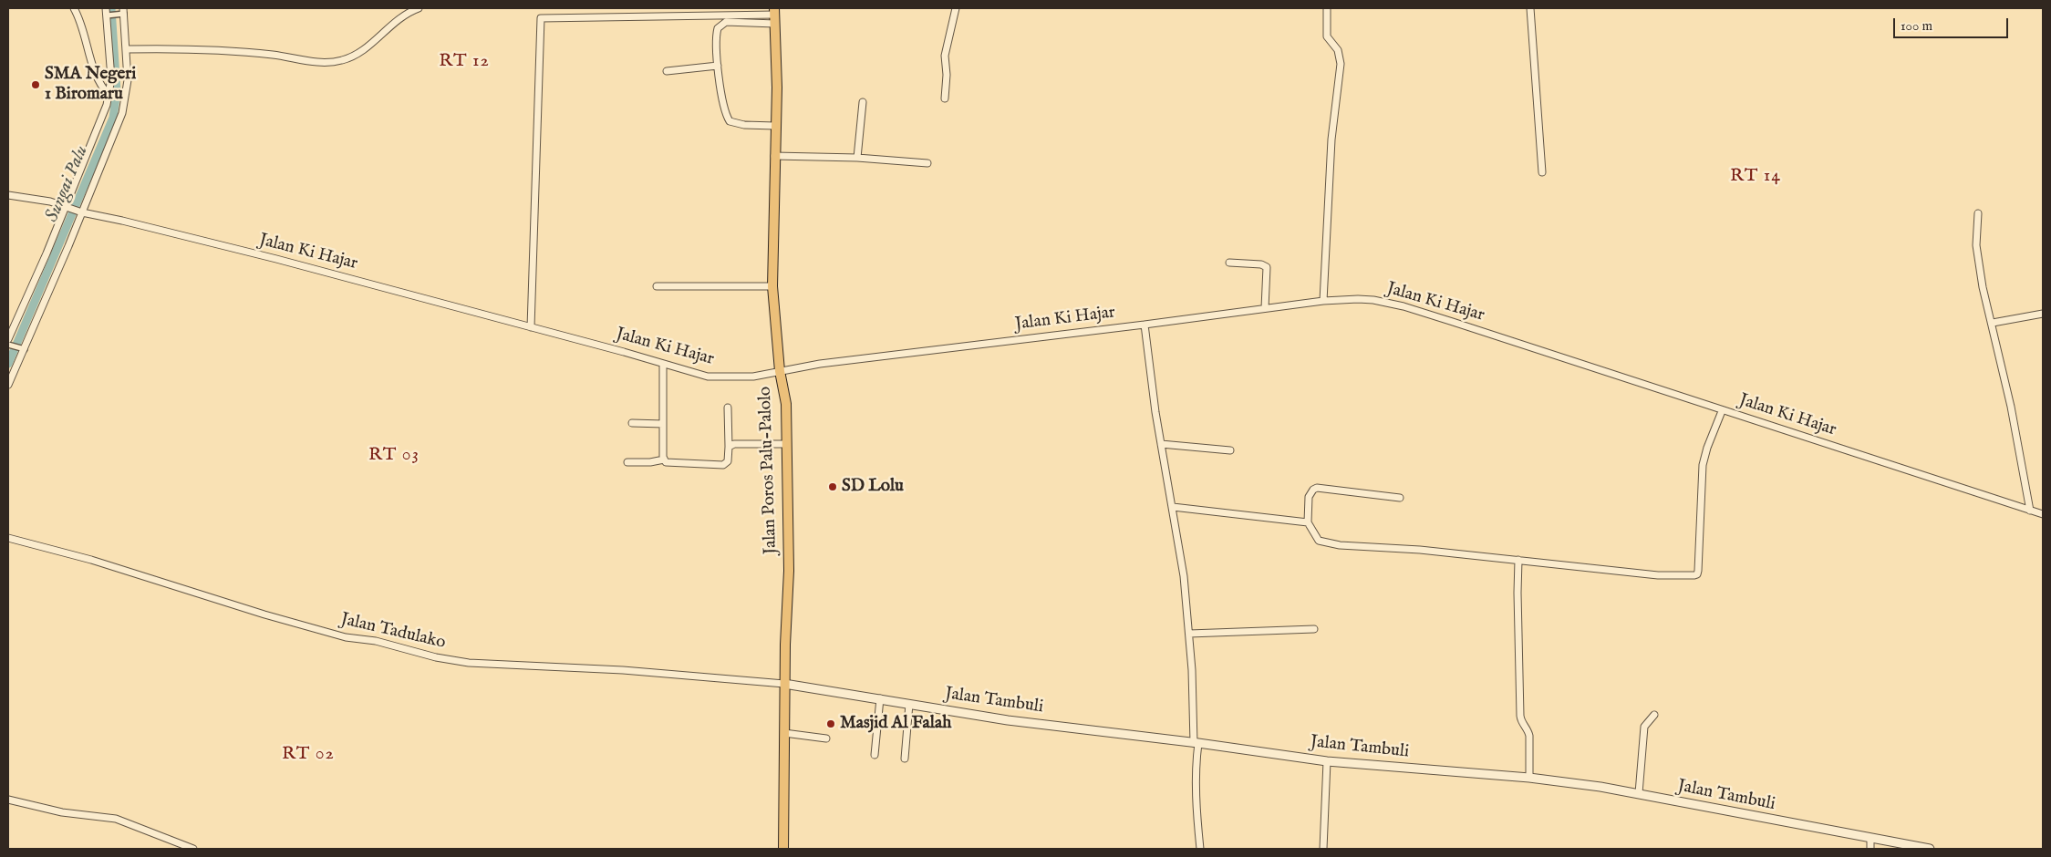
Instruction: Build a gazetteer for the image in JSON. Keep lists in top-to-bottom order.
{
  "streets": {
    "main road": ["Jalan Poros Palu-Palolo"],
    "street": ["Jalan Ki Hajar", "Jalan Tadulako", "Jalan Tambuli"]
  },
  "crossings": [
    ["Jalan Ki Hajar", "Jalan Poros Palu-Palolo"],
    ["Jalan Poros Palu-Palolo", "Jalan Tadulako"],
    ["Jalan Poros Palu-Palolo", "Jalan Tambuli"],
    ["Jalan Tadulako", "Jalan Tambuli"]
  ],
  "districts": [
    "RT 12",
    "RT 14",
    "RT 03",
    "RT 02"
  ],
  "water": ["Sungai Palu"],
  "places": ["SMA Negeri 1 Biromaru", "SD Lolu", "Masjid Al Falah"],
  "scale_bar": "100 m"
}
